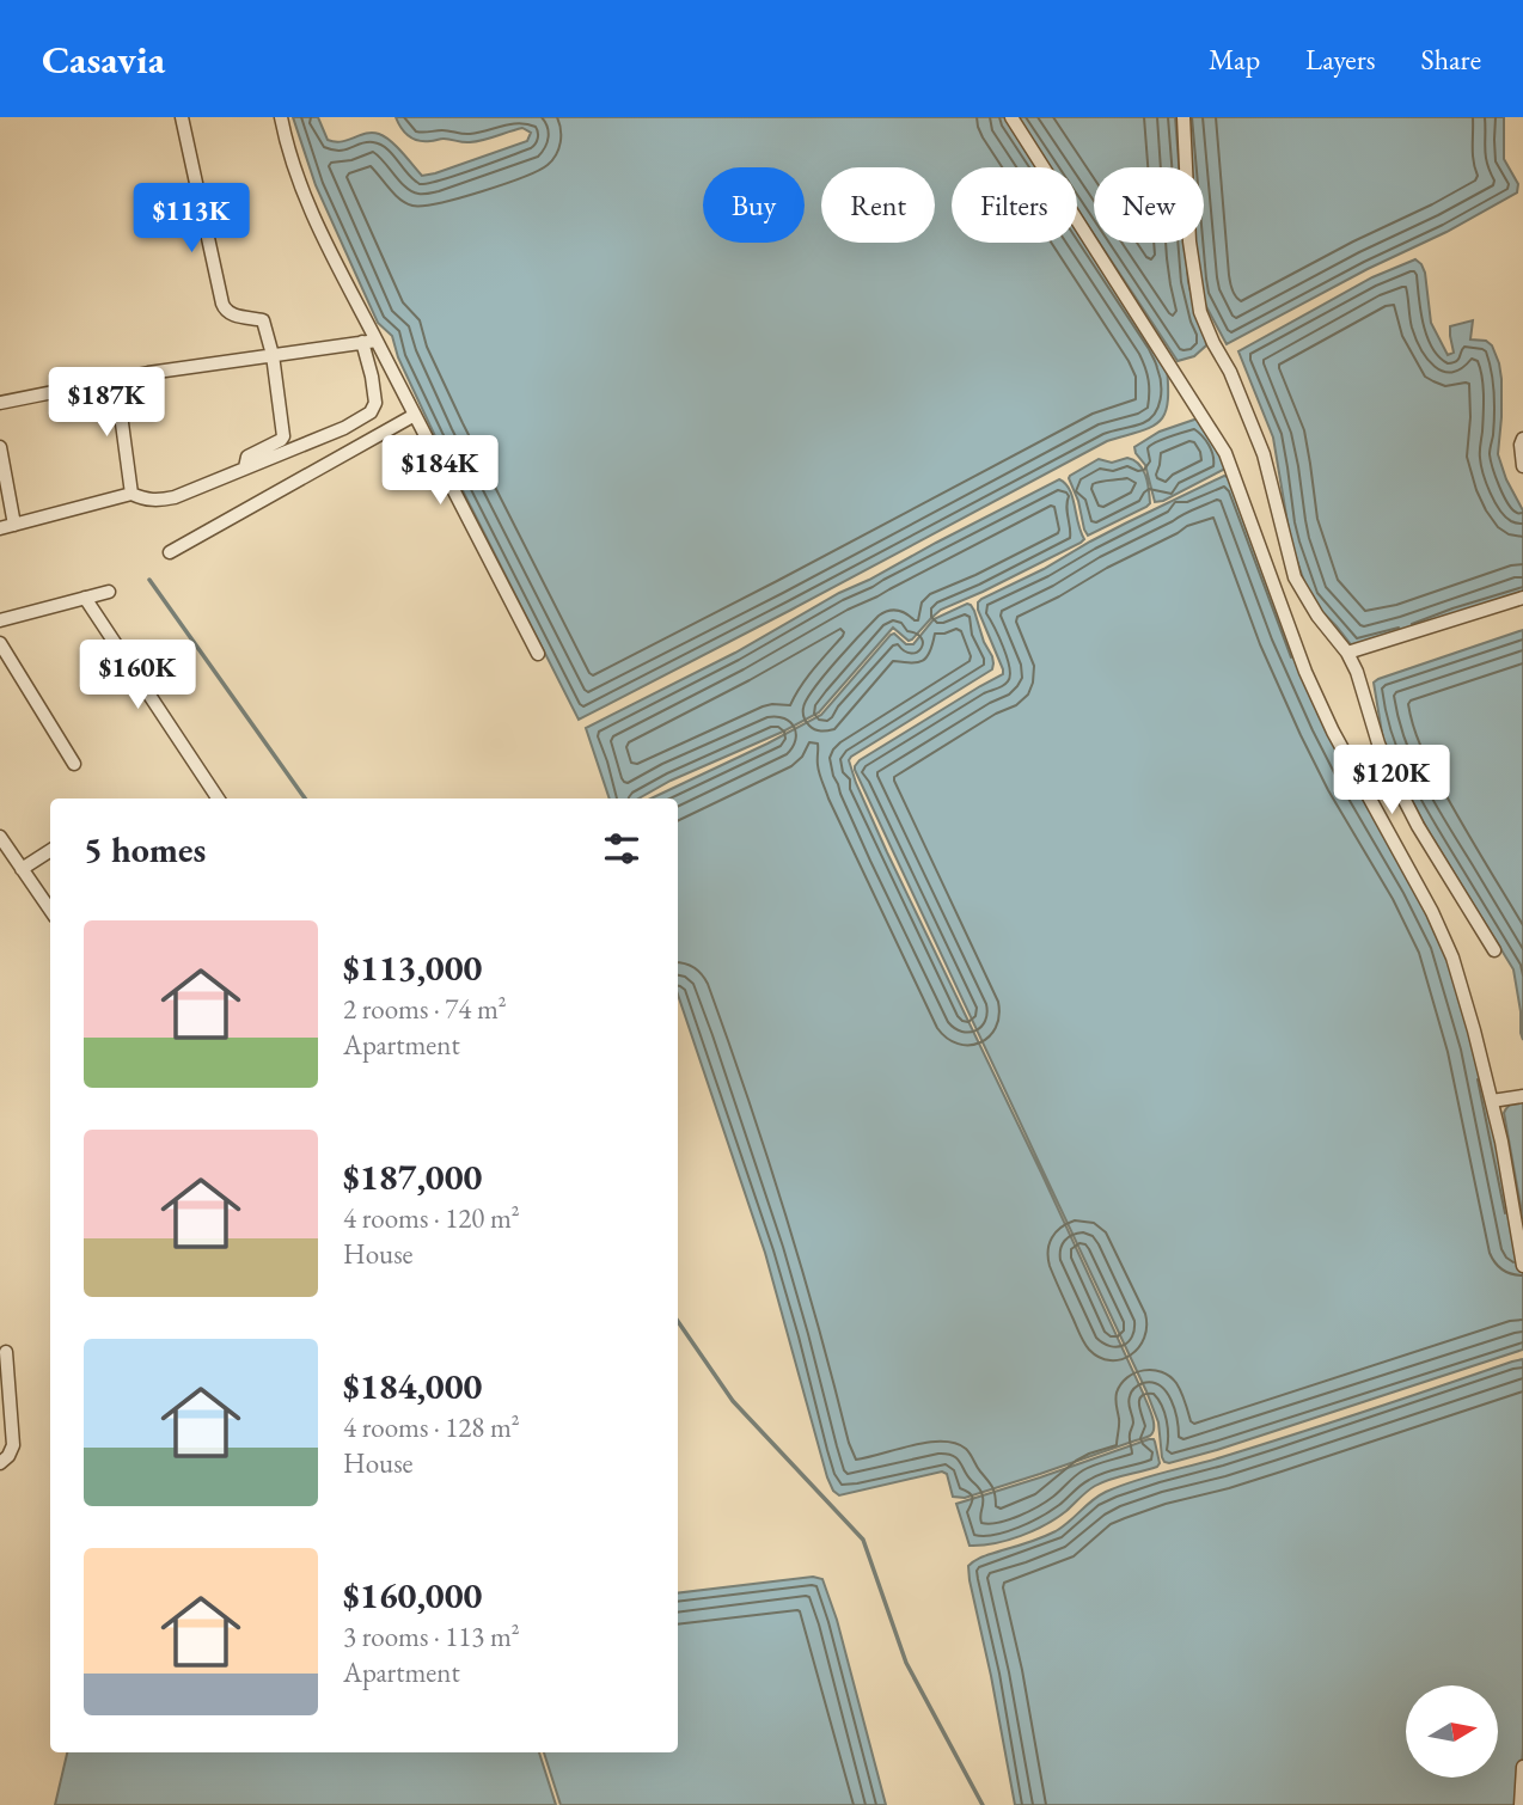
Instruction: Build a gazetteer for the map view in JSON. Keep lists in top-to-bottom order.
{
  "north": "right",
  "page": {
    "header": "Casavia",
    "nav": ["Map", "Layers", "Share"],
    "chip": [
      "Buy",
      "Rent",
      "Filters",
      "New"
    ],
    "price": [
      "$113K",
      "$187K",
      "$184K",
      "$160K",
      "$120K"
    ],
    "heading": "5 homes",
    "list": [
      {
        "name": "$113,000",
        "note": "2 rooms · 74 m² · Apartment"
      },
      {
        "name": "$187,000",
        "note": "4 rooms · 120 m² · House"
      },
      {
        "name": "$184,000",
        "note": "4 rooms · 128 m² · House"
      },
      {
        "name": "$160,000",
        "note": "3 rooms · 113 m² · Apartment"
      }
    ]
  }
}
